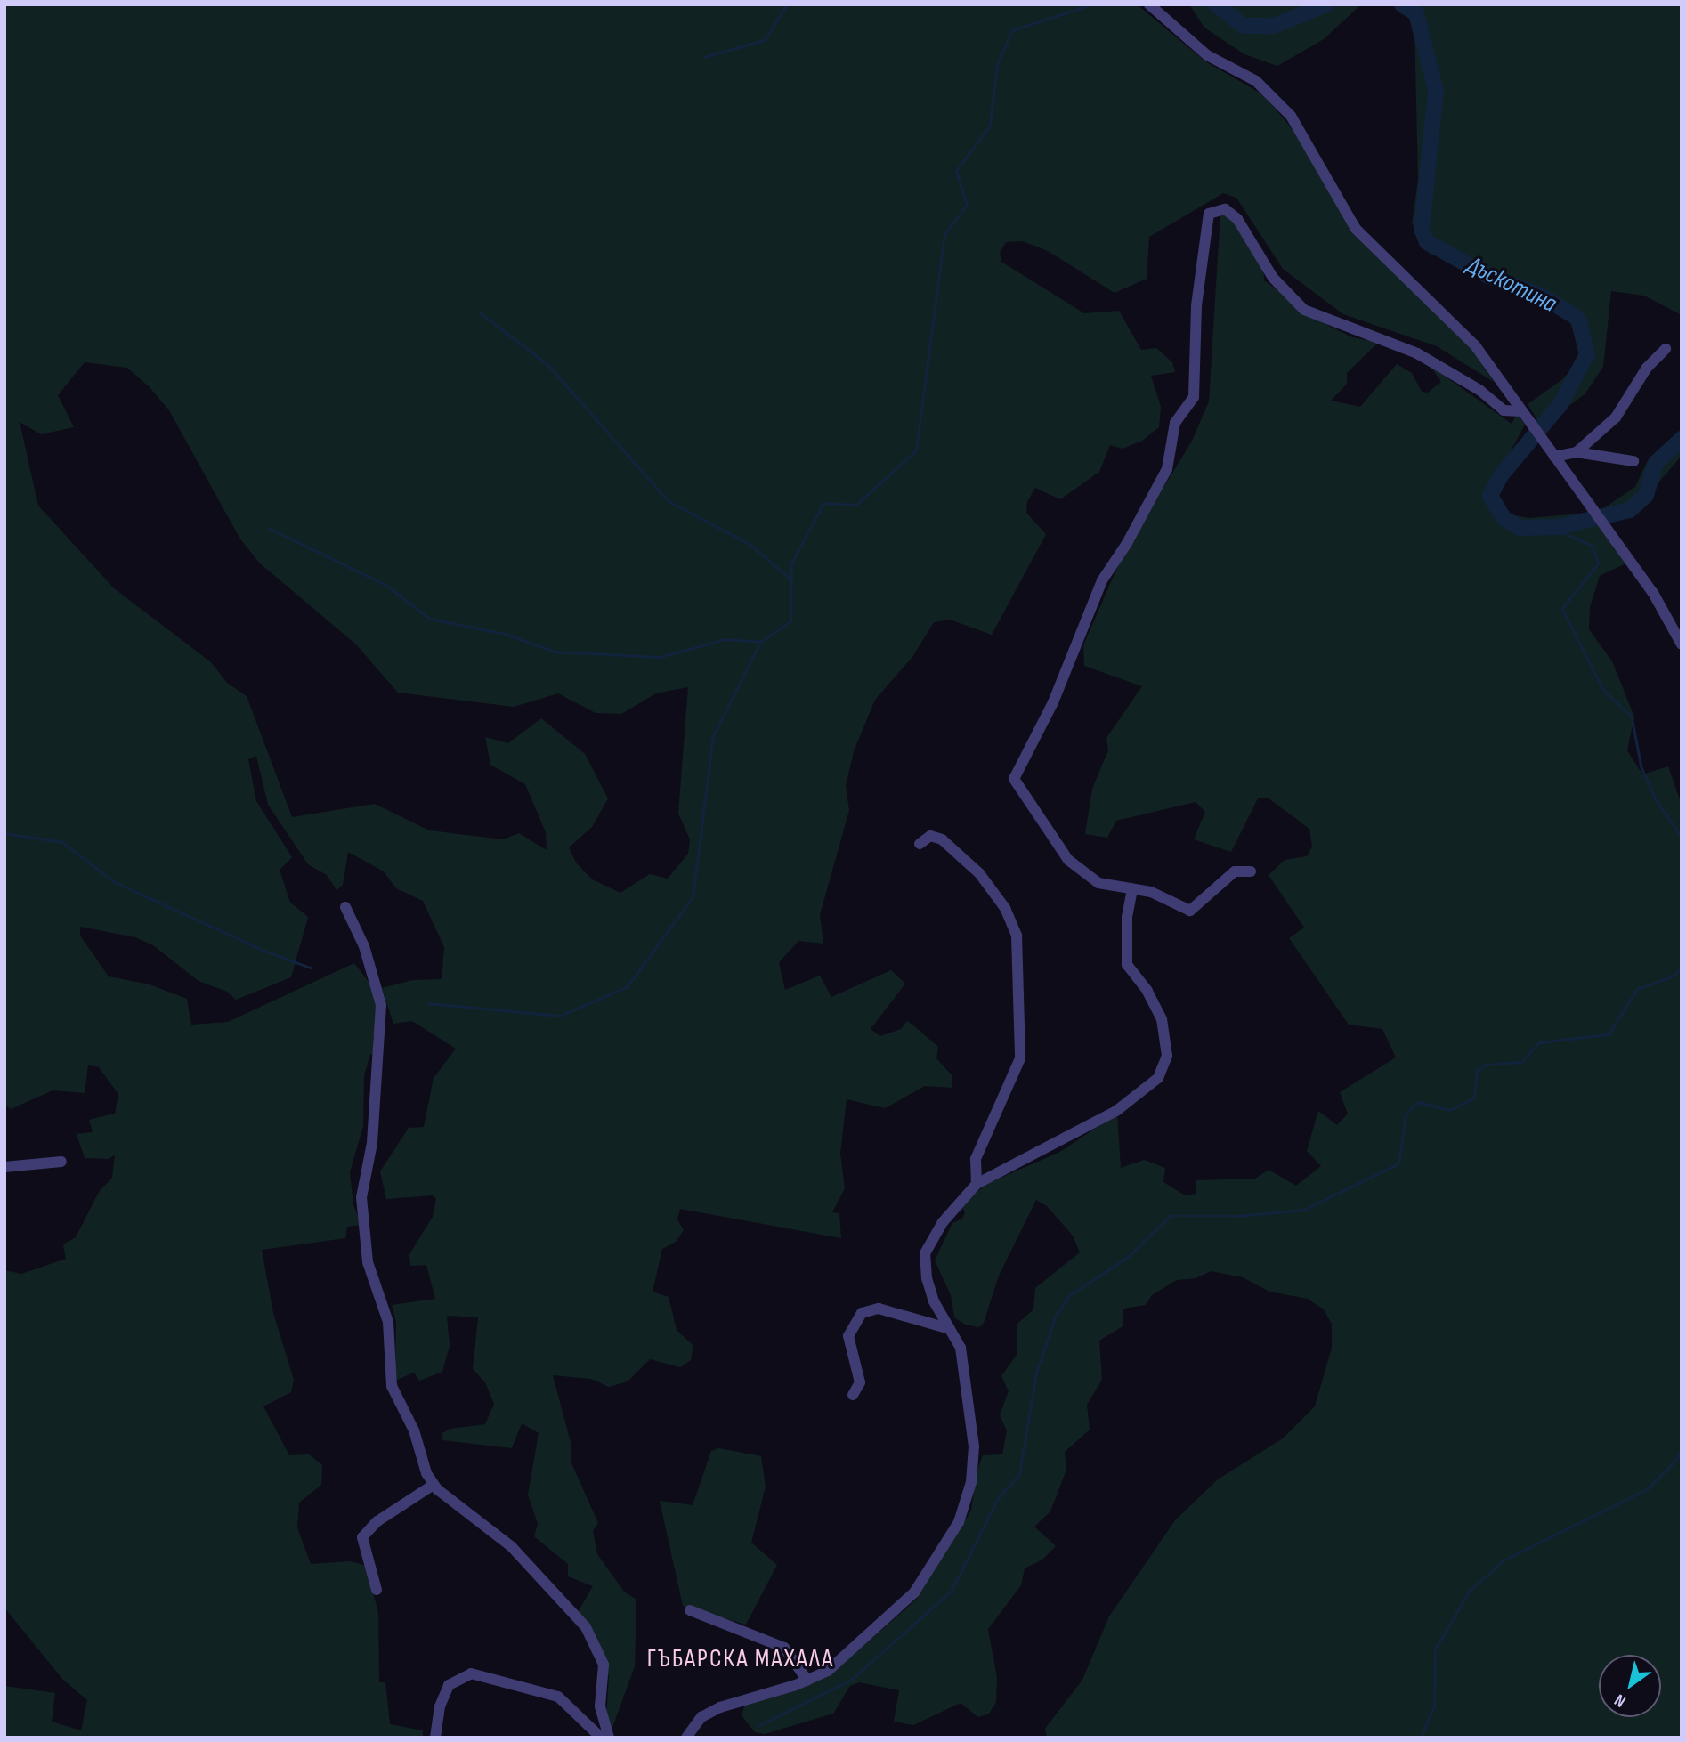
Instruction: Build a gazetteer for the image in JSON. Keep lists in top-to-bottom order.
{
  "districts": ["ГЪБАРСКА МАХАЛА"],
  "water": ["Дъскотина"],
  "north": "bottom left"
}
